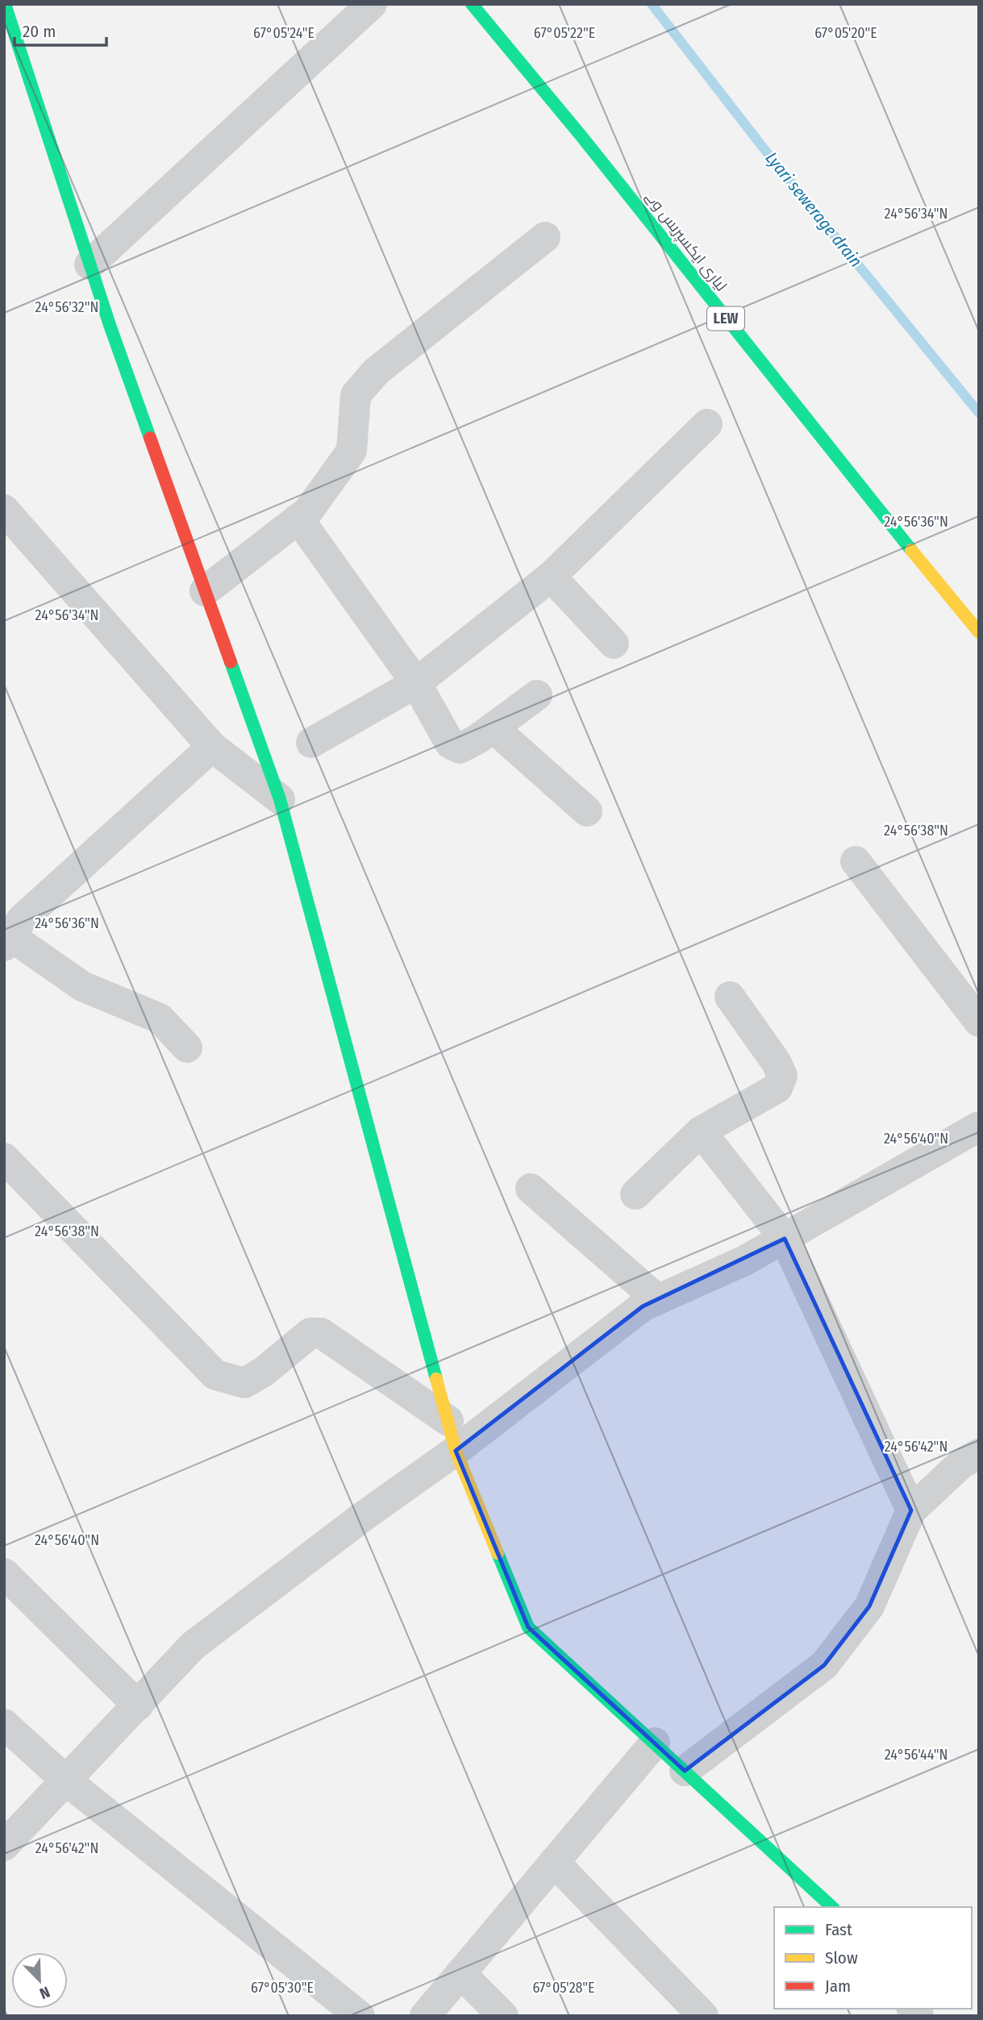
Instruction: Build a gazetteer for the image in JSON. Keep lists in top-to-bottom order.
{
  "streets": {
    "main road": ["لیاری ایکسپریس وے", "LEW"]
  },
  "water": ["Lyari sewerage drain"],
  "legend": ["Fast", "Slow", "Jam"],
  "scale_bar": "20 m",
  "north": "bottom right",
  "coordinates": [
    "67°05'24\"E",
    "67°05'22\"E",
    "67°05'20\"E",
    "24°56'34\"N",
    "24°56'32\"N",
    "24°56'36\"N",
    "24°56'38\"N",
    "24°56'40\"N",
    "24°56'42\"N",
    "24°56'44\"N",
    "67°05'30\"E",
    "67°05'28\"E"
  ]
}
